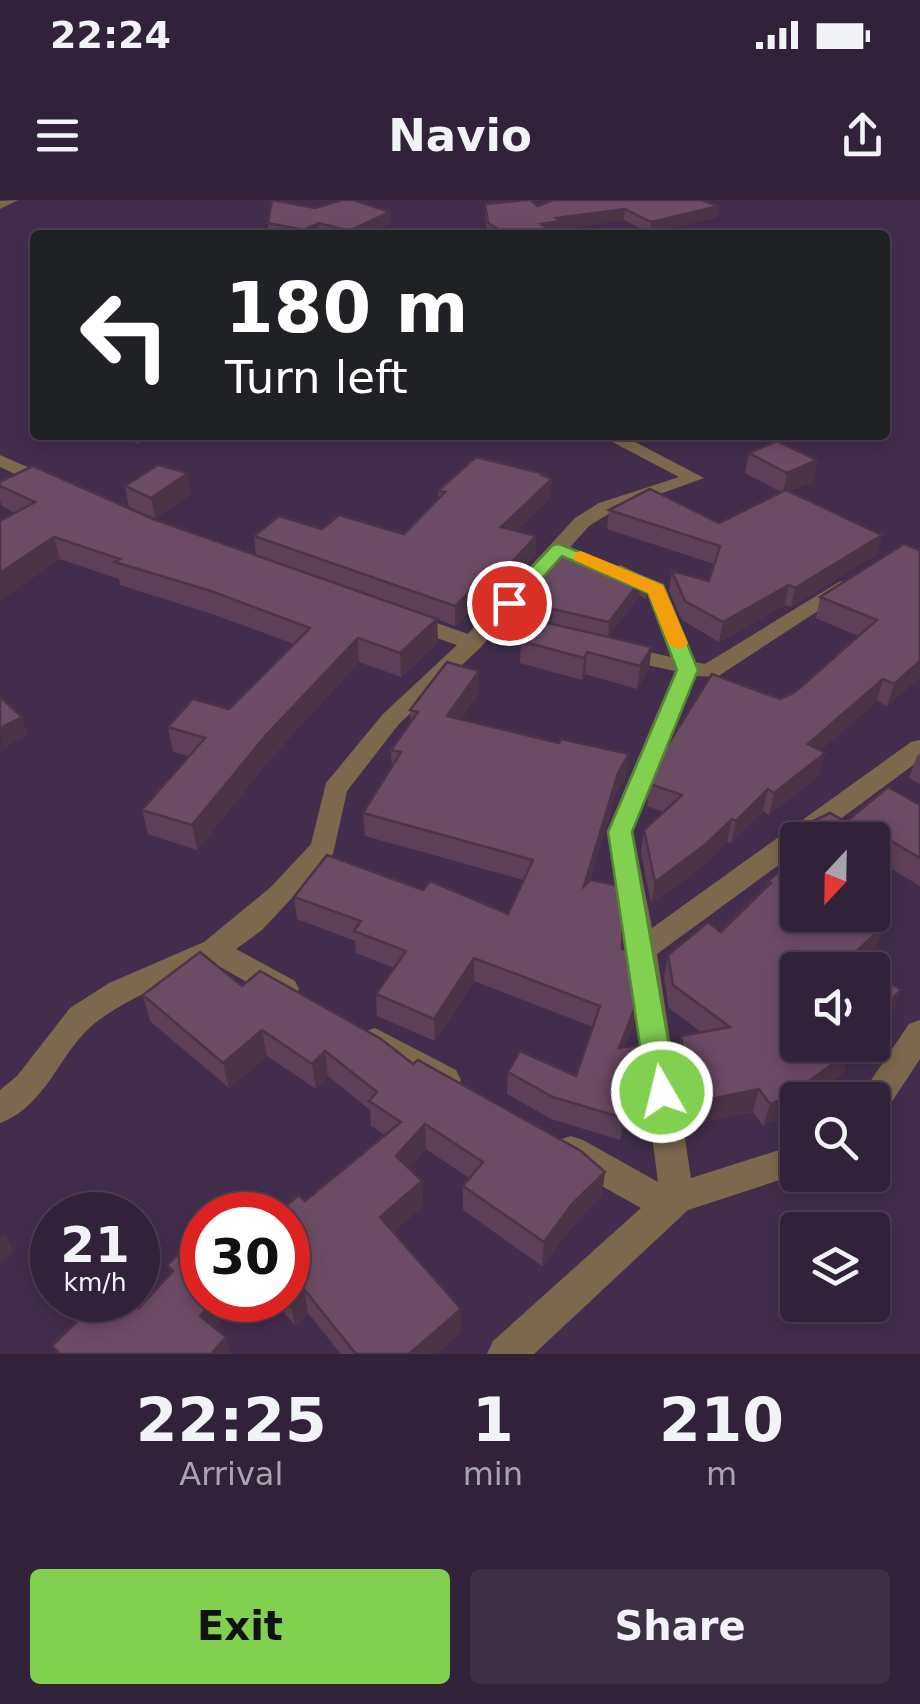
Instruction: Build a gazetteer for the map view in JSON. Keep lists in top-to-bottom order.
{
  "north": "bottom",
  "page": {
    "status": "22:24",
    "header": "Navio",
    "turn": ["180 m", "Turn left"],
    "speed": "21 km/h",
    "limit": "30",
    "eta": [
      "22:25",
      "Arrival",
      "1",
      "min",
      "210",
      "m"
    ],
    "buttons": ["Exit", "Share"]
  }
}
